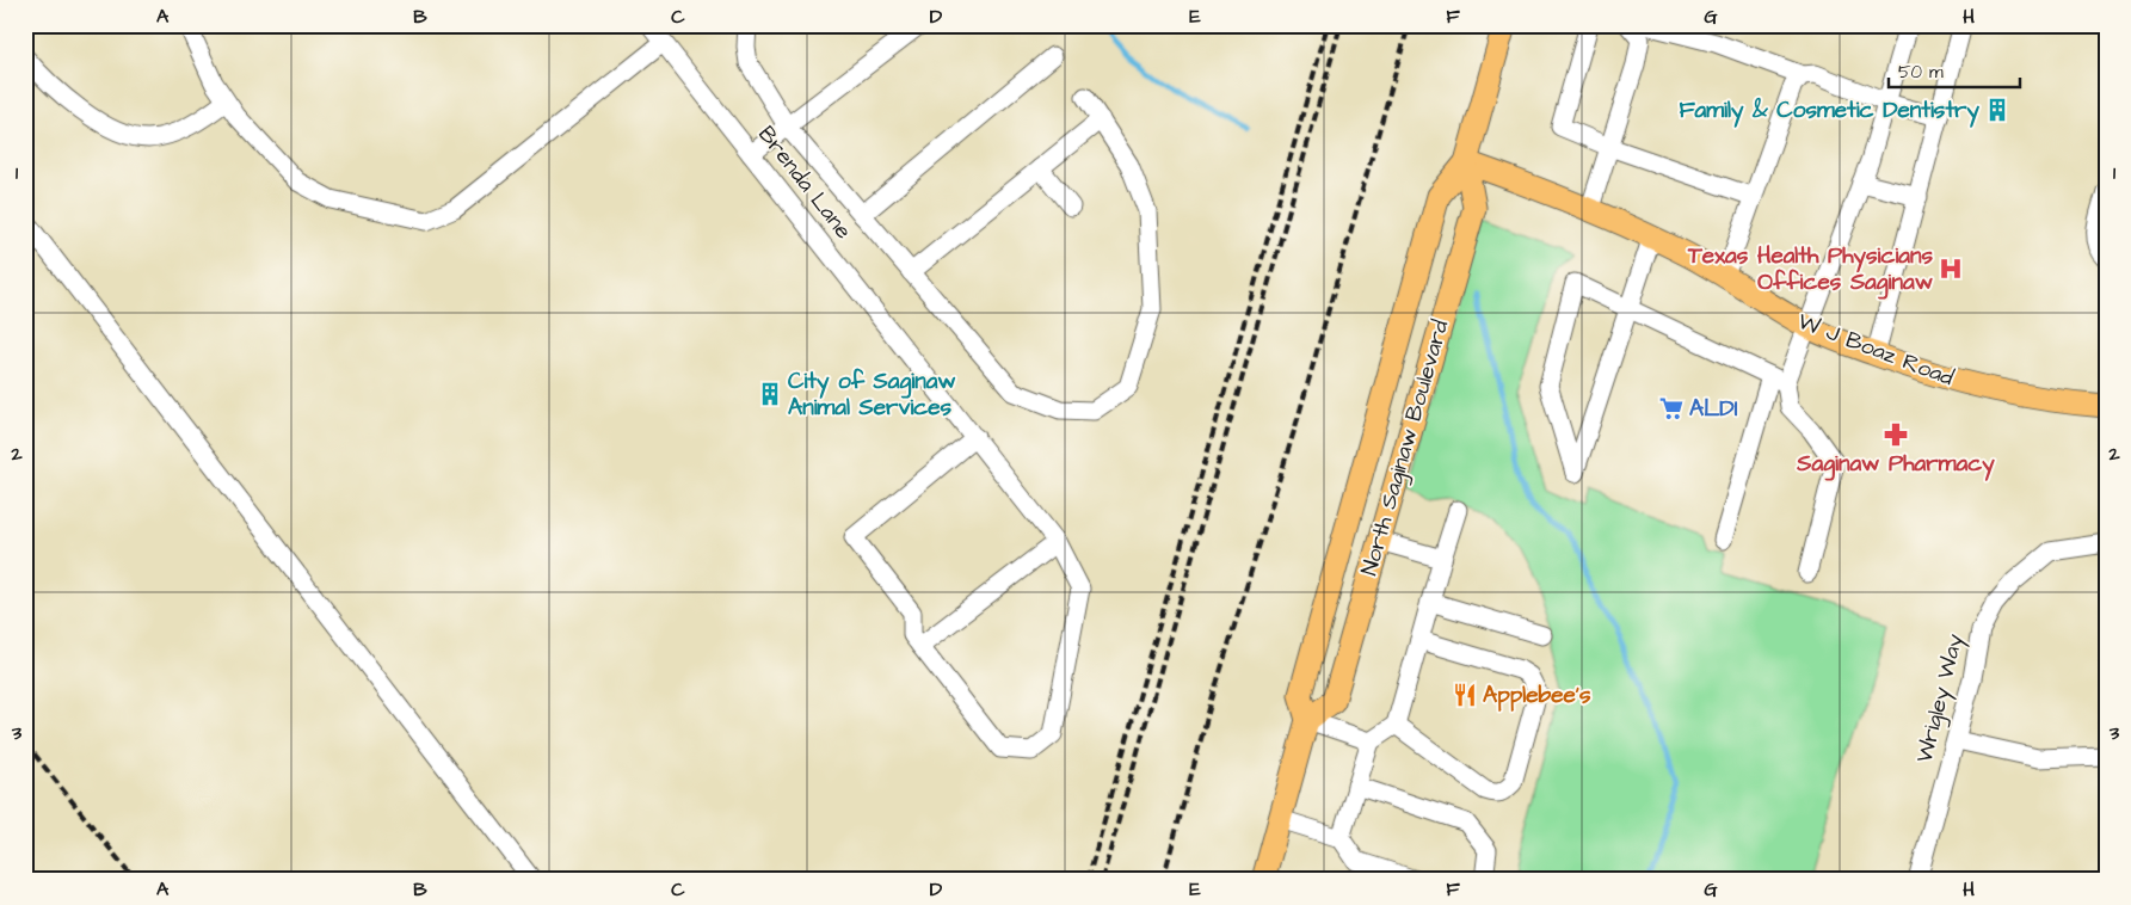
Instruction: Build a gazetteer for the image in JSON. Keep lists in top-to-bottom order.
{
  "streets": {
    "main road": ["W J Boaz Road", "North Saginaw Boulevard"],
    "street": ["Brenda Lane", "Wrigley Way"]
  },
  "crossings": [
    ["W J Boaz Road", "North Saginaw Boulevard"]
  ],
  "places": {
    "building": ["Family & Cosmetic Dentistry", "City of Saginaw Animal Services"],
    "hospital": ["Texas Health Physicians Offices Saginaw"],
    "supermarket": ["ALDI"],
    "pharmacy": ["Saginaw Pharmacy"],
    "restaurant": ["Applebee's"]
  },
  "scale_bar": "50 m",
  "grid": {
    "columns": [
      "A",
      "B",
      "C",
      "D",
      "E",
      "F",
      "G",
      "H"
    ],
    "rows": ["1", "2", "3"]
  }
}
